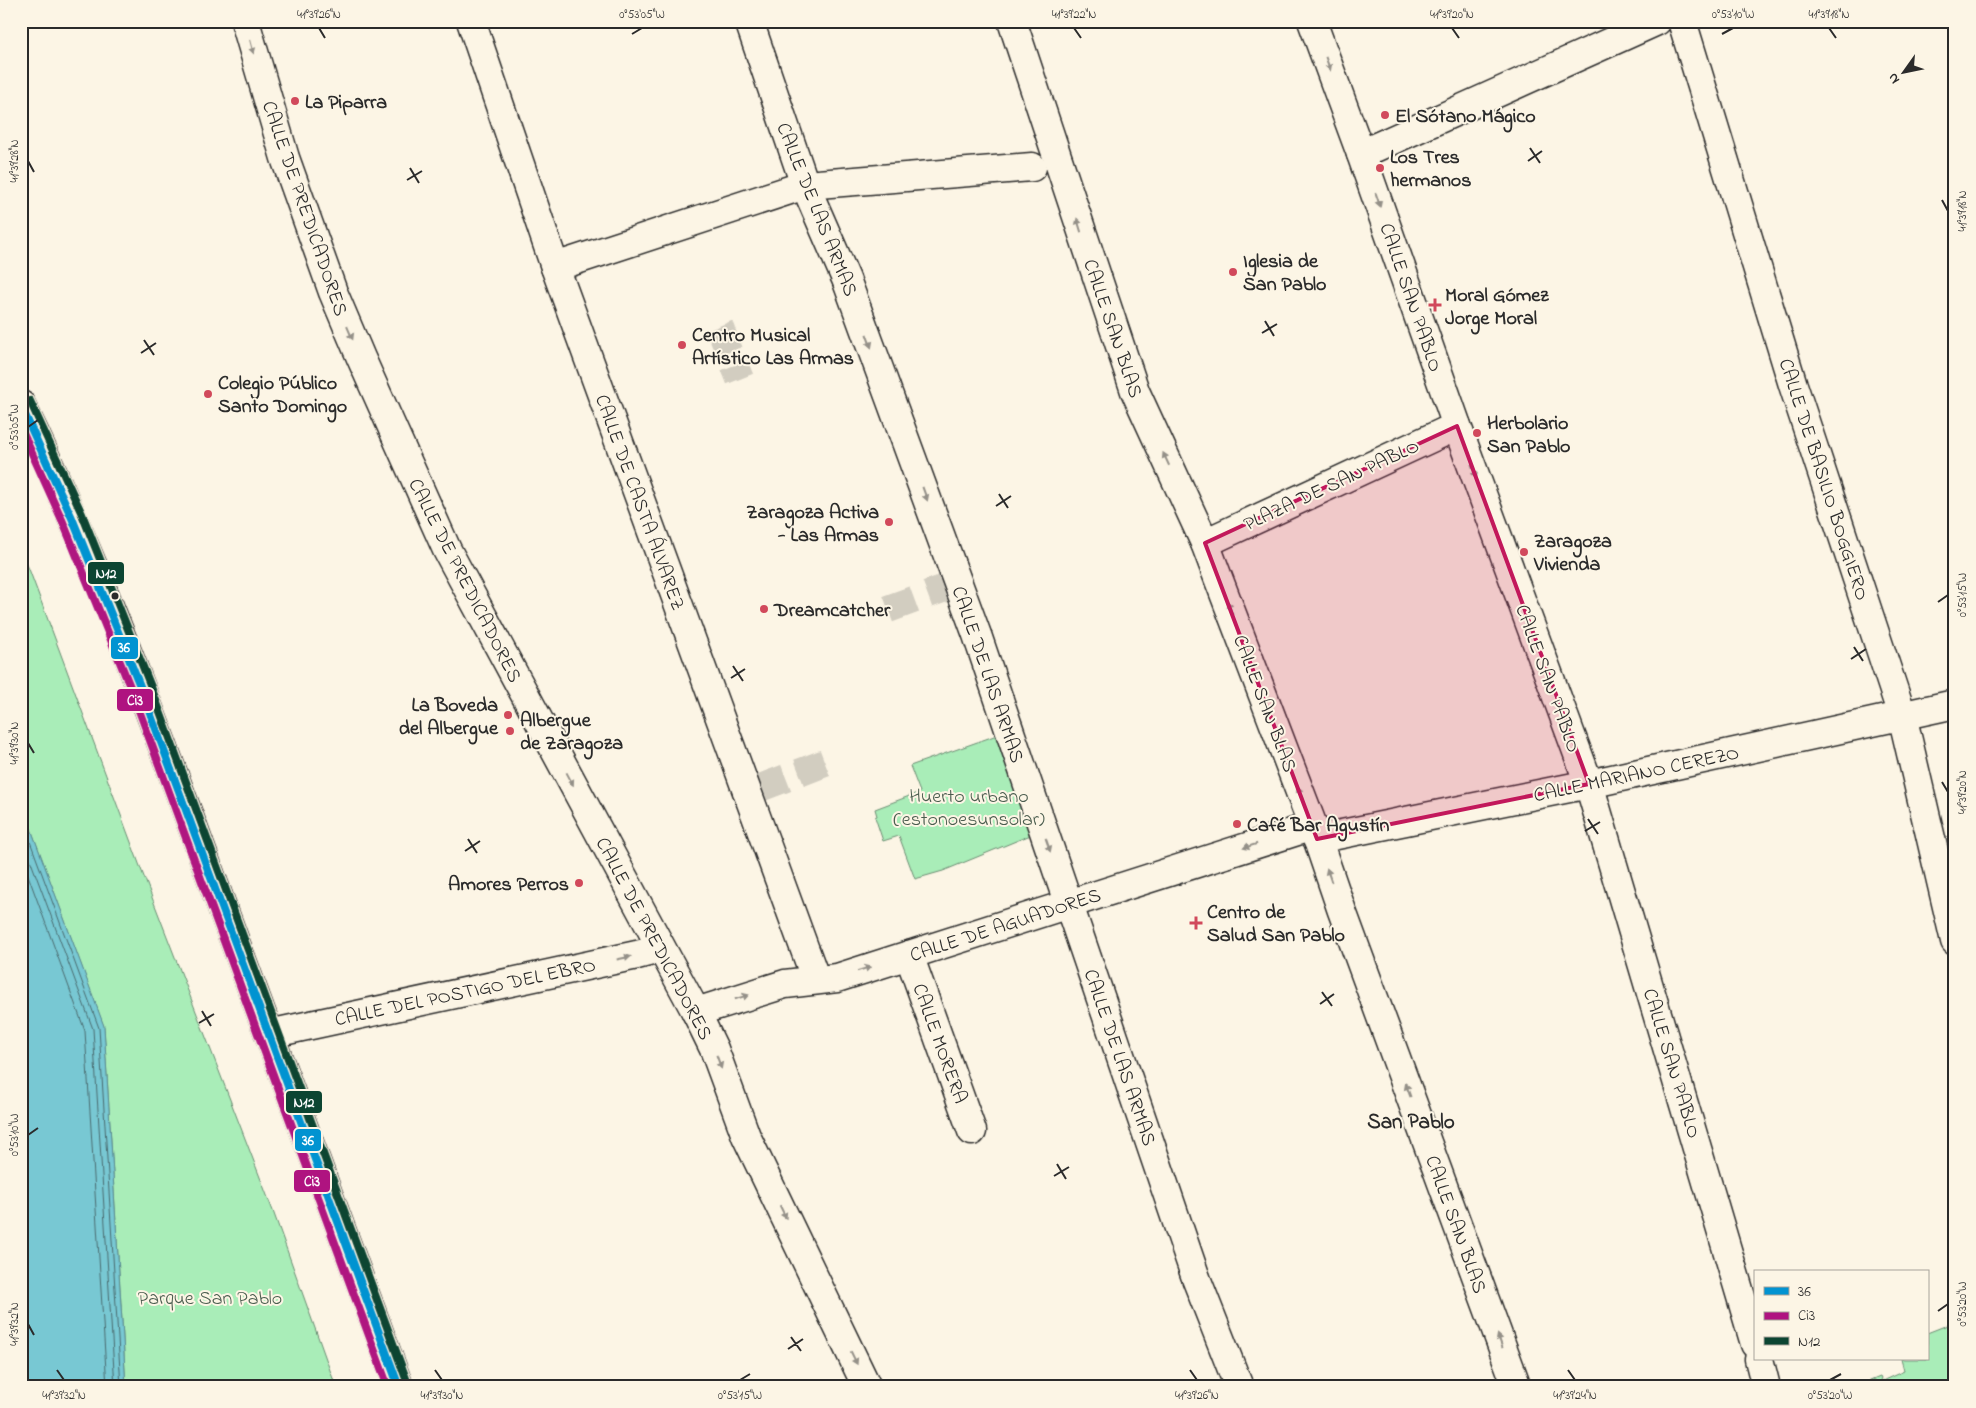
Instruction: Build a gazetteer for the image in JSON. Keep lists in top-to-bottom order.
{
  "streets": {
    "street": [
      "CALLE DE PREDICADORES",
      "CALLE DE LAS ARMAS",
      "CALLE SAN PABLO",
      "CALLE SAN BLAS",
      "CALLE DE BASILIO BOGGIERO",
      "PLAZA DE SAN PABLO",
      "CALLE DE CASTA ÁLVAREZ",
      "CALLE MARIANO CEREZO",
      "CALLE DE AGUADORES",
      "CALLE DEL POSTIGO DEL EBRO",
      "CALLE MORERA"
    ]
  },
  "crossings": [
    ["CALLE DE PREDICADORES", "CALLE DE AGUADORES"],
    ["CALLE DE PREDICADORES", "CALLE DEL POSTIGO DEL EBRO"],
    ["CALLE DE LAS ARMAS", "CALLE DE AGUADORES"],
    ["CALLE SAN PABLO", "PLAZA DE SAN PABLO"],
    ["CALLE SAN PABLO", "CALLE MARIANO CEREZO"],
    ["CALLE SAN BLAS", "PLAZA DE SAN PABLO"],
    ["CALLE SAN BLAS", "CALLE MARIANO CEREZO"],
    ["CALLE SAN BLAS", "CALLE DE AGUADORES"],
    ["CALLE DE BASILIO BOGGIERO", "CALLE MARIANO CEREZO"],
    ["CALLE DE CASTA ÁLVAREZ", "CALLE DE AGUADORES"],
    ["CALLE MARIANO CEREZO", "CALLE DE AGUADORES"],
    ["CALLE DE AGUADORES", "CALLE MORERA"]
  ],
  "one_way": [
    "CALLE DE PREDICADORES",
    "CALLE DE LAS ARMAS",
    "CALLE SAN PABLO",
    "CALLE SAN BLAS",
    "CALLE DEL POSTIGO DEL EBRO"
  ],
  "districts": ["San Pablo"],
  "parks": ["Huerto urbano (estonoesunsolar)", "Parque San Pablo"],
  "places": {
    "other": [
      "La Piparra",
      "El Sótano Mágico",
      "Los Tres hermanos",
      "Iglesia de San Pablo",
      "Centro Musical Artístico Las Armas",
      "Colegio Público Santo Domingo",
      "Herbolario San Pablo",
      "Zaragoza Activa - Las Armas",
      "Zaragoza Vivienda",
      "Dreamcatcher",
      "La Boveda del Albergue",
      "Albergue de Zaragoza",
      "Café Bar Agustín",
      "Amores Perros"
    ],
    "health": ["Moral Gómez Jorge Moral", "Centro de Salud San Pablo"]
  },
  "lines": ["transit line N12", "transit line 36", "transit line Ci3"],
  "legend": ["36", "Ci3", "N12"],
  "north": "bottom left",
  "coordinates": [
    "41°39'26\"N",
    "0°53'05\"W",
    "41°39'22\"N",
    "41°39'20\"N",
    "0°53'10\"W",
    "41°39'18\"N",
    "41°39'28\"N",
    "0°53'15\"W",
    "41°39'30\"N",
    "0°53'20\"W",
    "41°39'32\"N",
    "41°39'24\"N"
  ]
}
